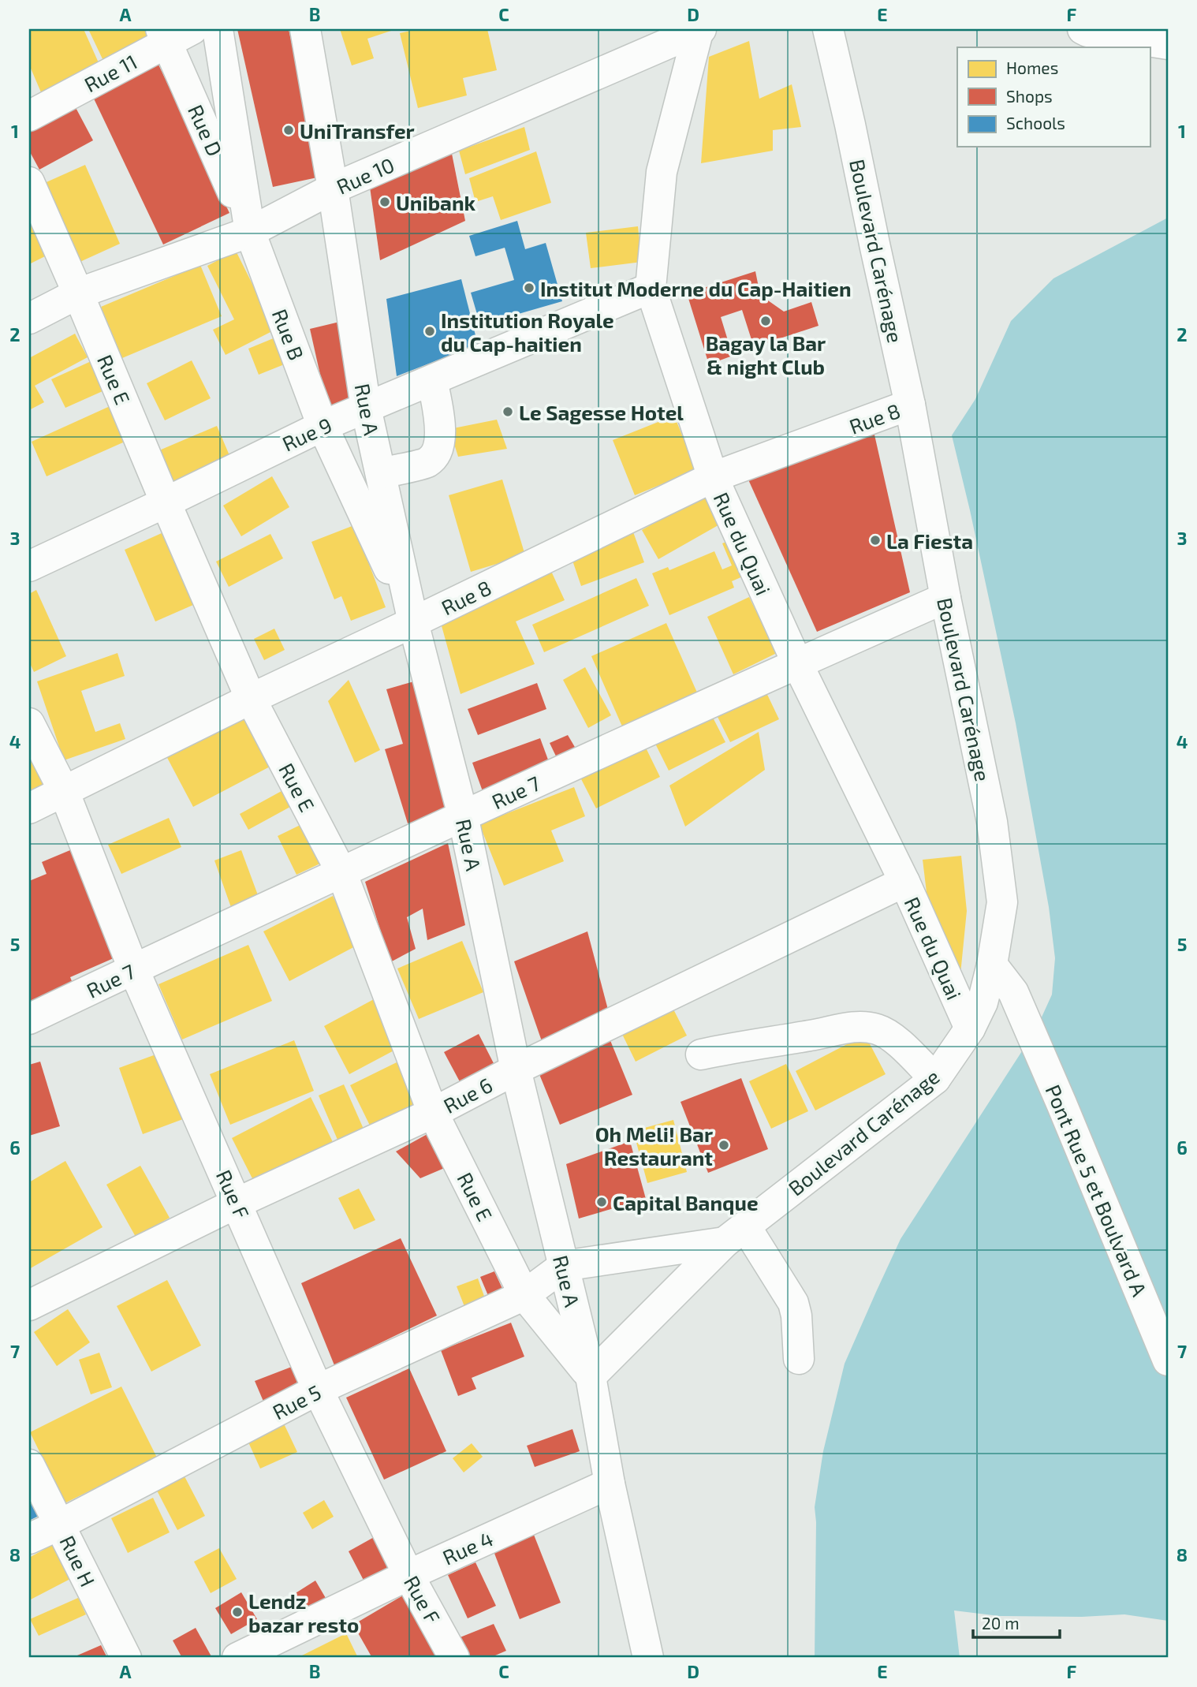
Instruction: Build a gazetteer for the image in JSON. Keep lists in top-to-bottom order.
{
  "streets": {
    "street": [
      "Rue 11",
      "Rue D",
      "Rue 10",
      "Boulevard Carénage",
      "Rue B",
      "Rue E",
      "Rue A",
      "Rue 8",
      "Rue 9",
      "Rue du Quai",
      "Rue 7",
      "Rue 6",
      "Pont Rue 5 et Boulvard A",
      "Rue F",
      "Rue 5",
      "Rue 4",
      "Rue H"
    ]
  },
  "crossings": [
    ["Rue 11", "Rue D"],
    ["Rue D", "Rue 10"],
    ["Rue D", "Rue B"],
    ["Rue 10", "Rue B"],
    ["Rue 10", "Rue E"],
    ["Rue 10", "Rue A"],
    ["Rue 10", "Rue du Quai"],
    ["Boulevard Carénage", "Rue E"],
    ["Boulevard Carénage", "Rue A"],
    ["Boulevard Carénage", "Rue 8"],
    ["Boulevard Carénage", "Rue du Quai"],
    ["Boulevard Carénage", "Rue 7"],
    ["Boulevard Carénage", "Pont Rue 5 et Boulvard A"],
    ["Boulevard Carénage", "Rue 5"],
    ["Rue B", "Rue A"],
    ["Rue B", "Rue 8"],
    ["Rue B", "Rue 9"],
    ["Rue E", "Rue A"],
    ["Rue E", "Rue 8"],
    ["Rue E", "Rue 9"],
    ["Rue E", "Rue 7"],
    ["Rue E", "Rue 6"],
    ["Rue E", "Rue 5"],
    ["Rue A", "Rue 8"],
    ["Rue A", "Rue 9"],
    ["Rue A", "Rue 7"],
    ["Rue A", "Rue 6"],
    ["Rue A", "Rue 5"],
    ["Rue A", "Rue 4"],
    ["Rue 8", "Rue du Quai"],
    ["Rue 8", "Rue F"],
    ["Rue 9", "Rue du Quai"],
    ["Rue du Quai", "Rue 7"],
    ["Rue du Quai", "Rue 6"],
    ["Rue 7", "Rue F"],
    ["Rue 6", "Rue F"],
    ["Rue F", "Rue 5"],
    ["Rue F", "Rue 4"],
    ["Rue 5", "Rue H"]
  ],
  "places": [
    "UniTransfer",
    "Unibank",
    "Institut Moderne du Cap-Haitien",
    "Bagay la Bar & night Club",
    "Institution Royale du Cap-haitien",
    "Le Sagesse Hotel",
    "La Fiesta",
    "Oh Meli! Bar Restaurant",
    "Capital Banque",
    "Lendz bazar resto"
  ],
  "legend": ["Homes", "Shops", "Schools"],
  "scale_bar": "20 m",
  "grid": {
    "columns": [
      "A",
      "B",
      "C",
      "D",
      "E",
      "F"
    ],
    "rows": [
      "1",
      "2",
      "3",
      "4",
      "5",
      "6",
      "7",
      "8"
    ]
  }
}
